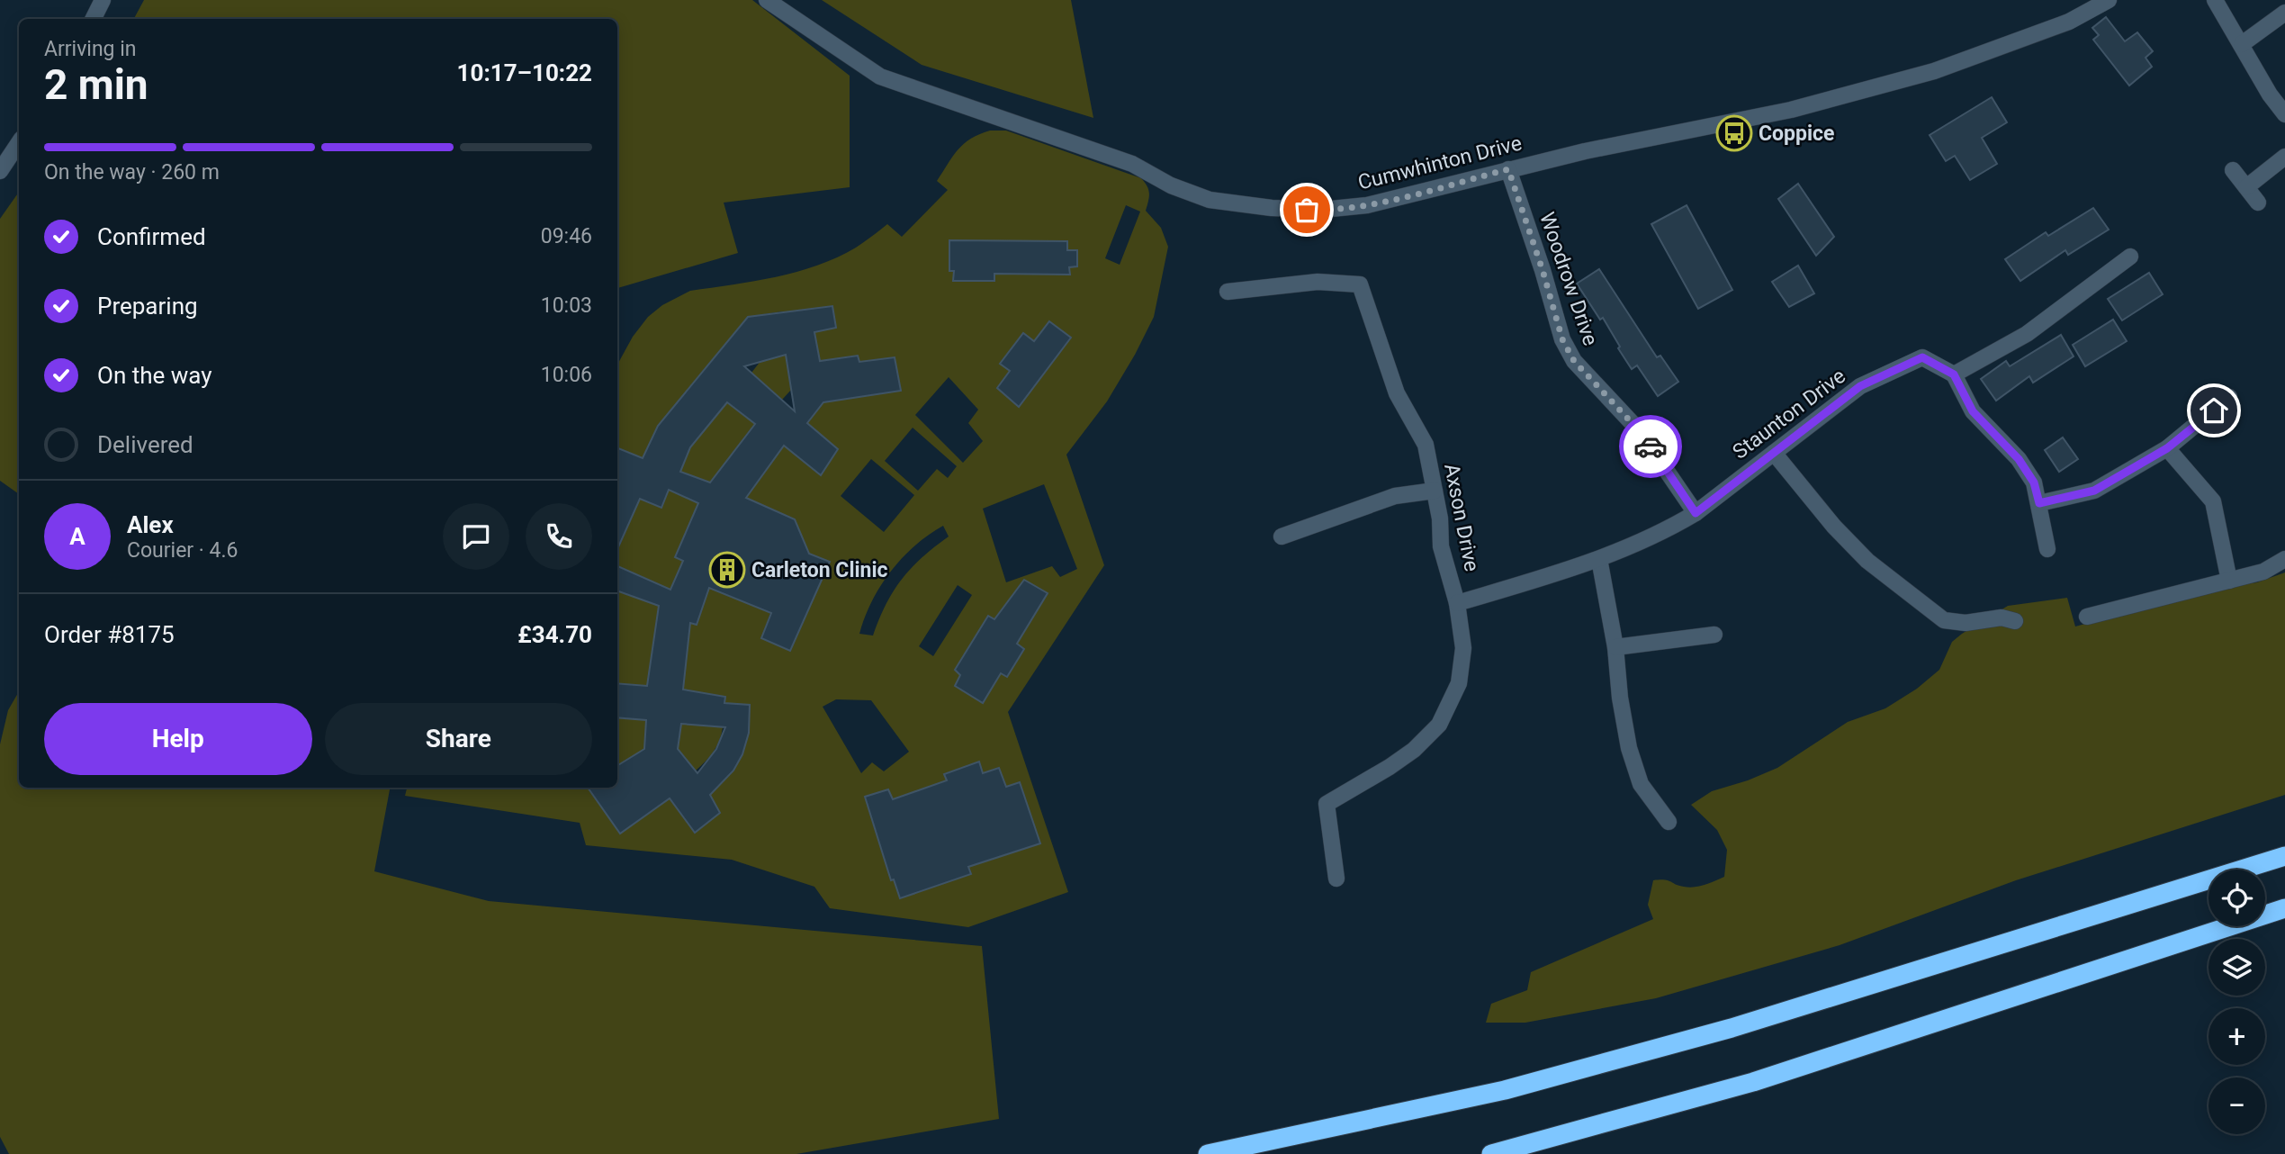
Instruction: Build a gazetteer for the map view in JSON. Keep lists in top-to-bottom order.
{
  "streets": {
    "street": [
      "Cumwhinton Drive",
      "Woodrow Drive",
      "Staunton Drive",
      "Axson Drive"
    ]
  },
  "crossings": [
    ["Cumwhinton Drive", "Woodrow Drive"],
    ["Woodrow Drive", "Staunton Drive"],
    ["Staunton Drive", "Axson Drive"]
  ],
  "places": {
    "bus stop": ["Coppice"],
    "building": ["Carleton Clinic"]
  },
  "page": {
    "heading": ["2 min", "Arriving in", "10:17–10:22"],
    "panel": [
      "Alex",
      "Courier · 4.6",
      "Order #8175",
      "£34.70"
    ],
    "bar": "On the way · 260 m",
    "list": [
      ["Confirmed", "09:46"],
      ["Preparing", "10:03"],
      ["On the way", "10:06"],
      "Delivered"
    ],
    "round": "A",
    "buttons": ["Help", "Share"],
    "map_buttons": ["+", "−"]
  }
}
